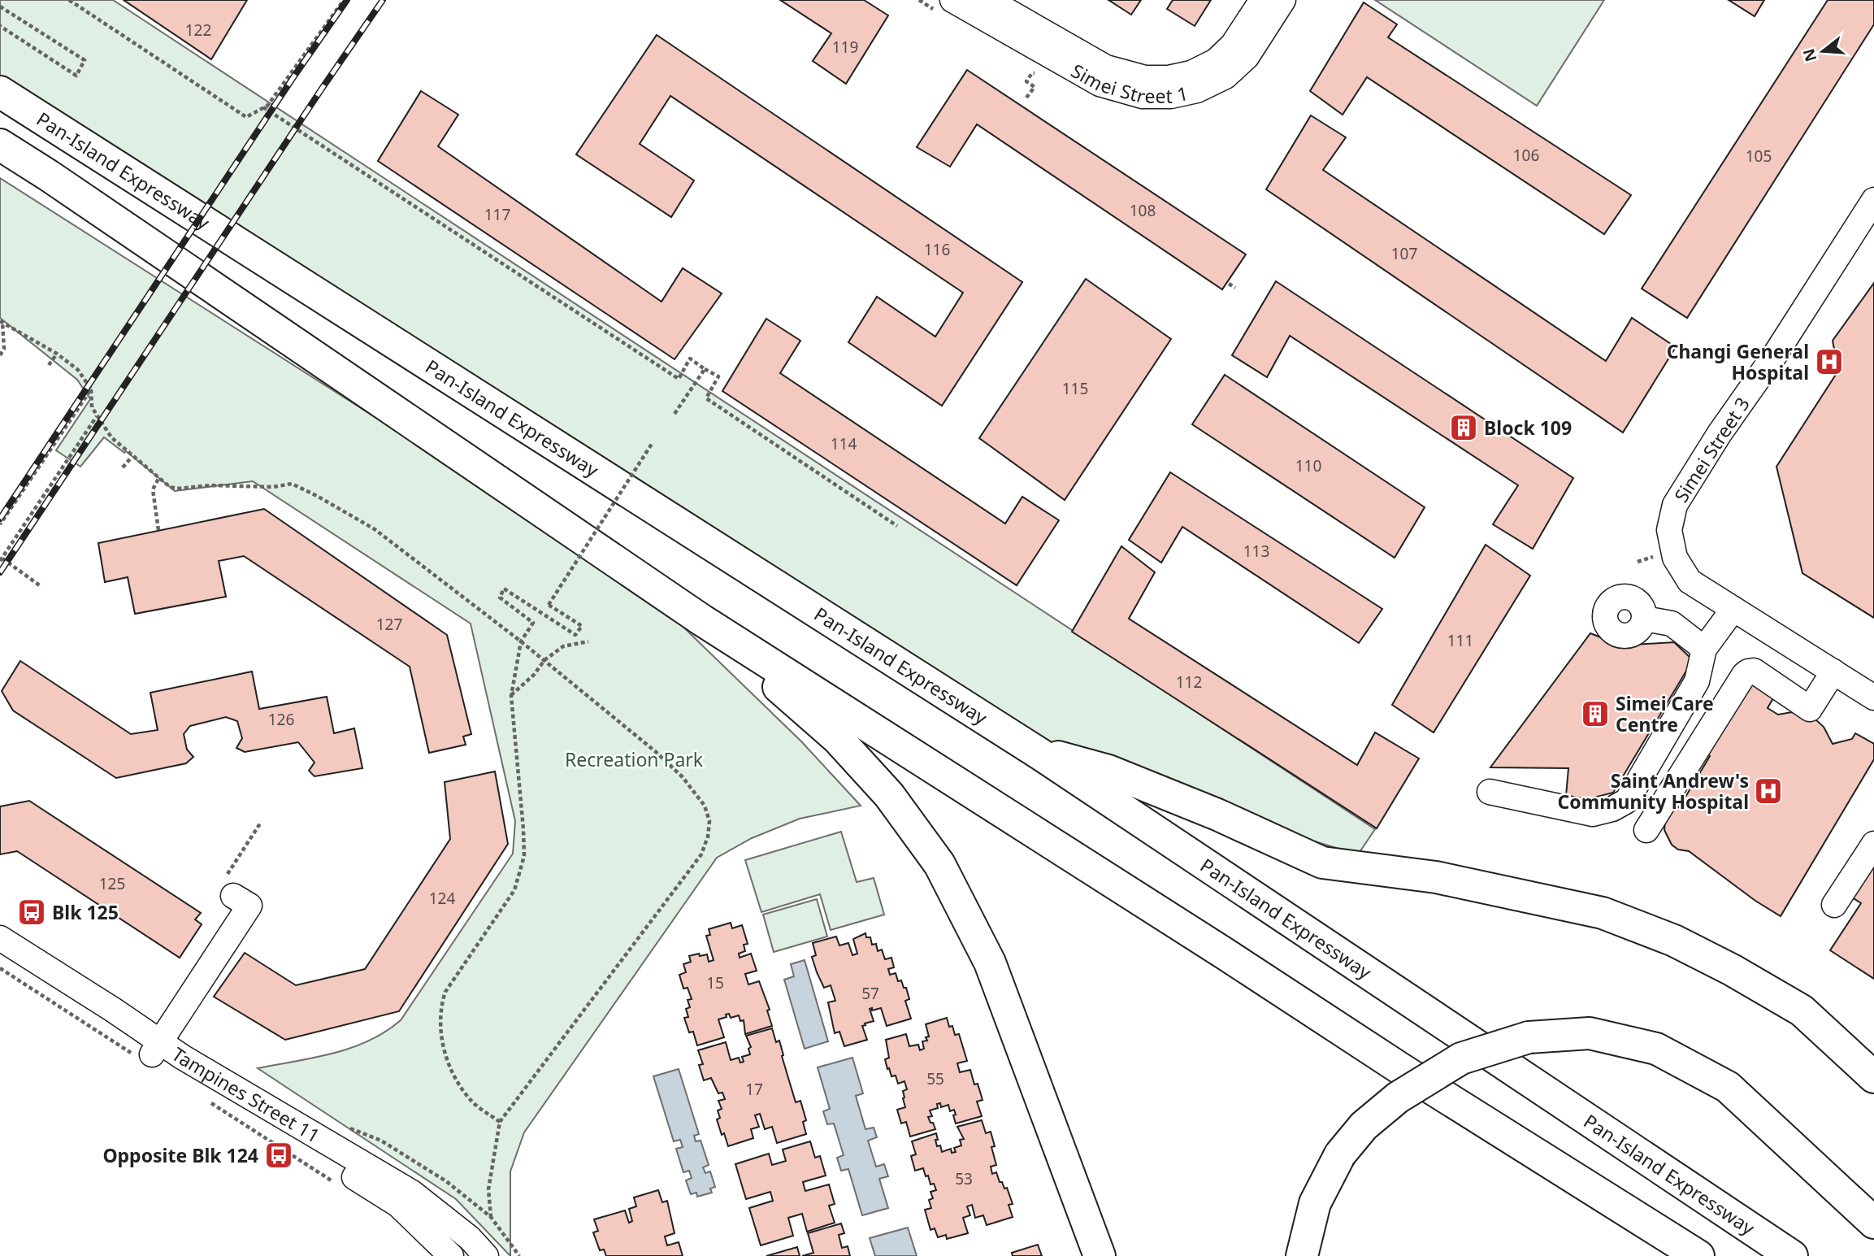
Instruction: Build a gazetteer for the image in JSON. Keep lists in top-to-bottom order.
{
  "streets": {
    "highway": ["Pan-Island Expressway"],
    "street": ["Simei Street 1", "Simei Street 3", "Tampines Street 11"]
  },
  "parks": ["Recreation Park"],
  "places": {
    "hospital": ["Changi General Hospital", "Saint Andrew's Community Hospital"],
    "building": ["Block 109", "Simei Care Centre"],
    "bus stop": ["Blk 125", "Opposite Blk 124"]
  },
  "house_numbers": [
    "122",
    "119",
    "106",
    "105",
    "108",
    "117",
    "116",
    "107",
    "115",
    "114",
    "110",
    "113",
    "127",
    "111",
    "112",
    "126",
    "125",
    "124",
    "15",
    "57",
    "55",
    "17",
    "53"
  ],
  "north": "left"
}
